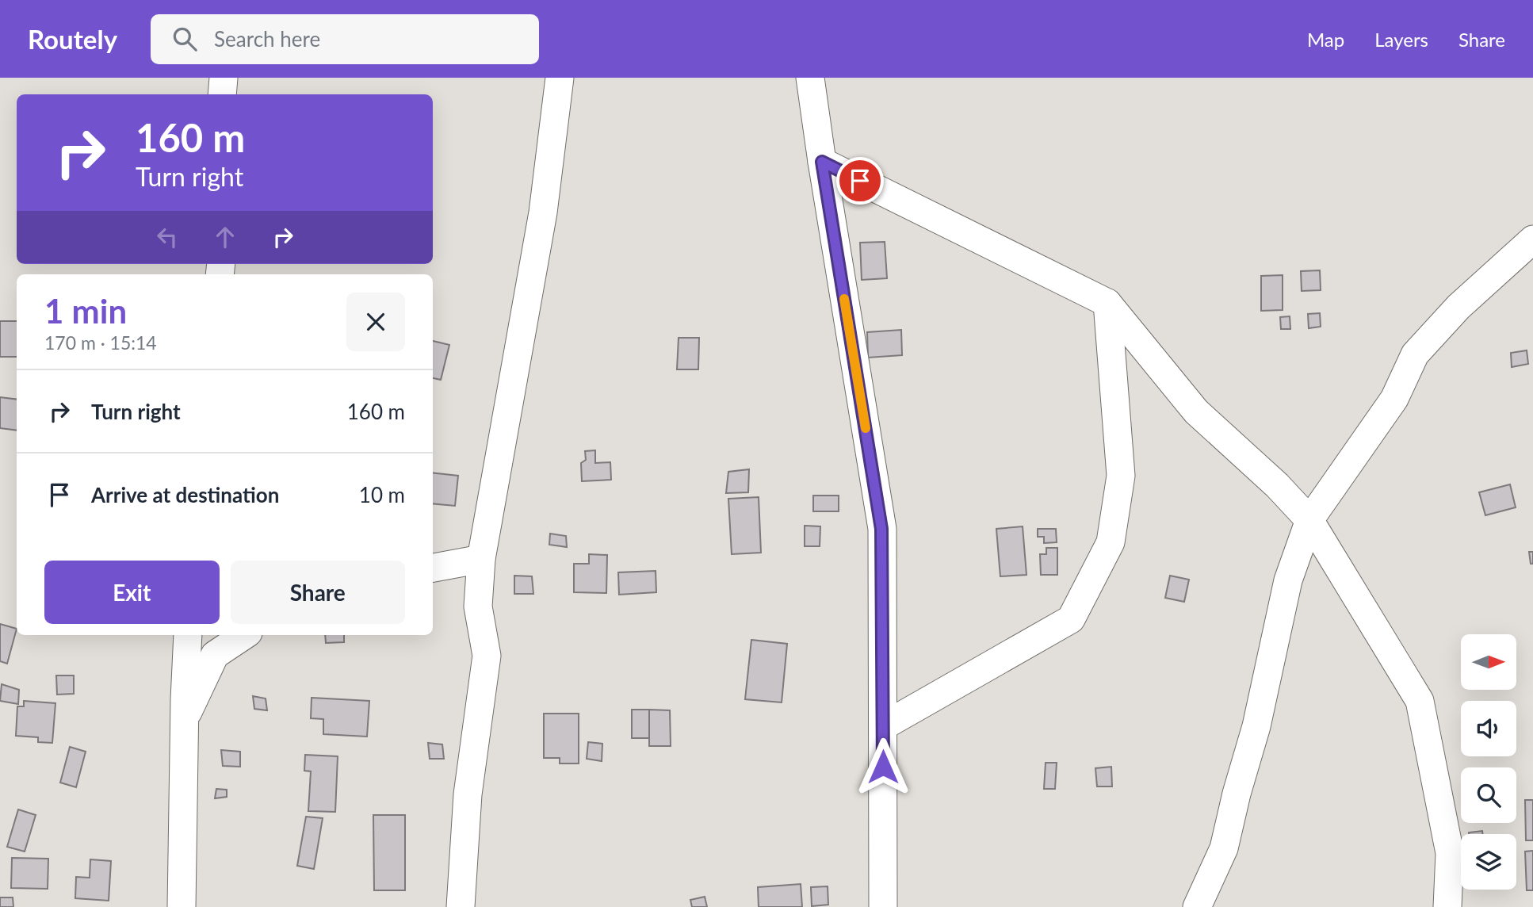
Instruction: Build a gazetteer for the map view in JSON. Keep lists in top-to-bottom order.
{
  "north": "right",
  "page": {
    "header": "Routely",
    "search": "Search here",
    "nav": ["Map", "Layers", "Share"],
    "turn": ["160 m", "Turn right"],
    "heading": ["1 min", "170 m · 15:14"],
    "list": [
      {
        "name": "Turn right",
        "value": "160 m"
      },
      {
        "name": "Arrive at destination",
        "value": "10 m"
      }
    ],
    "buttons": ["Exit", "Share"]
  }
}
